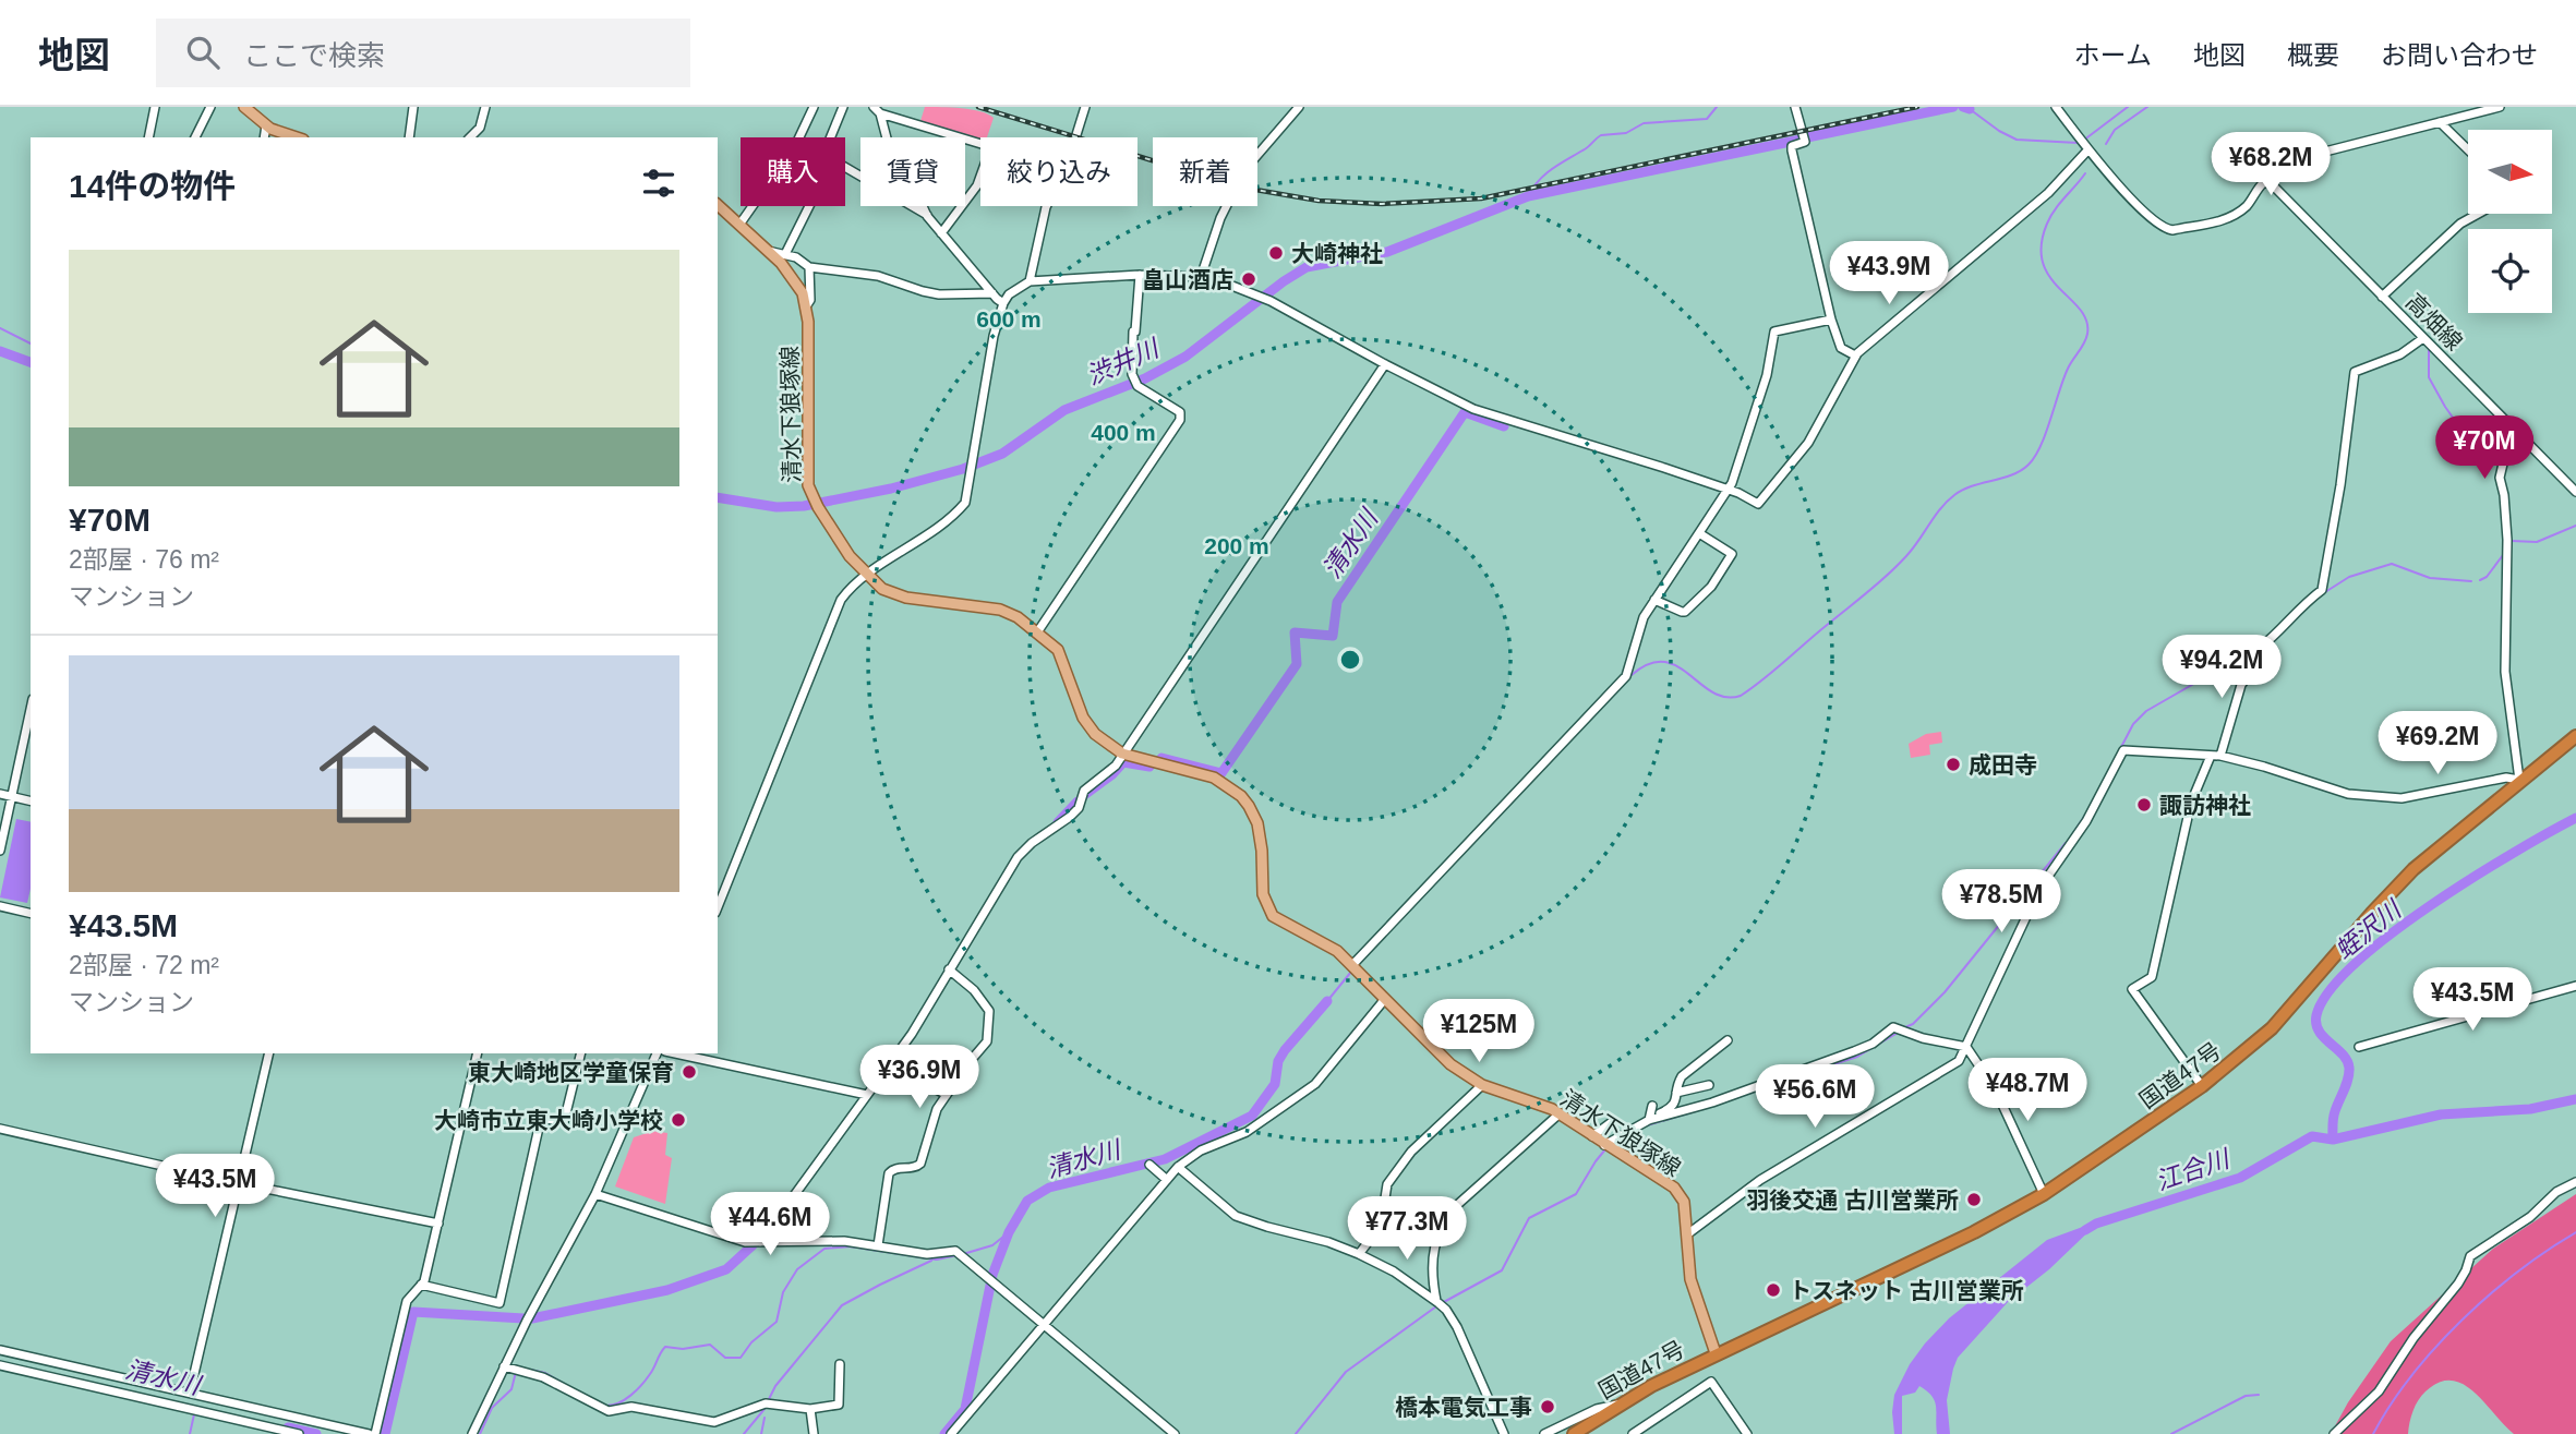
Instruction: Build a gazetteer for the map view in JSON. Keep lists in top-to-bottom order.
{
  "streets": {
    "highway": ["国道47号"],
    "main road": ["清水下狼塚線"],
    "street": ["高畑線"]
  },
  "crossings": [
    ["清水下狼塚線", "国道47号"]
  ],
  "water": [
    "渋井川",
    "清水川",
    "蛭沢川",
    "江合川"
  ],
  "places": [
    "大崎神社",
    "畠山酒店",
    "成田寺",
    "諏訪神社",
    "東大崎地区学童保育",
    "大崎市立東大崎小学校",
    "羽後交通 古川営業所",
    "トスネット 古川営業所",
    "橋本電気工事"
  ],
  "north": "right",
  "page": {
    "header": "地図",
    "search": "ここで検索",
    "nav": [
      "ホーム",
      "地図",
      "概要",
      "お問い合わせ"
    ],
    "price": [
      "¥68.2M",
      "¥43.9M",
      "¥70M",
      "¥94.2M",
      "¥69.2M",
      "¥78.5M",
      "¥43.5M",
      "¥125M",
      "¥36.9M",
      "¥48.7M",
      "¥56.6M",
      "¥43.5M",
      "¥44.6M",
      "¥77.3M"
    ],
    "chip": [
      "購入",
      "賃貸",
      "絞り込み",
      "新着"
    ],
    "heading": "14件の物件",
    "list": [
      {
        "name": "¥70M",
        "note": "2部屋 · 76 m² · マンション"
      },
      {
        "name": "¥43.5M",
        "note": "2部屋 · 72 m² · マンション"
      }
    ]
  },
  "rings": ["600 m", "400 m", "200 m"]
}
